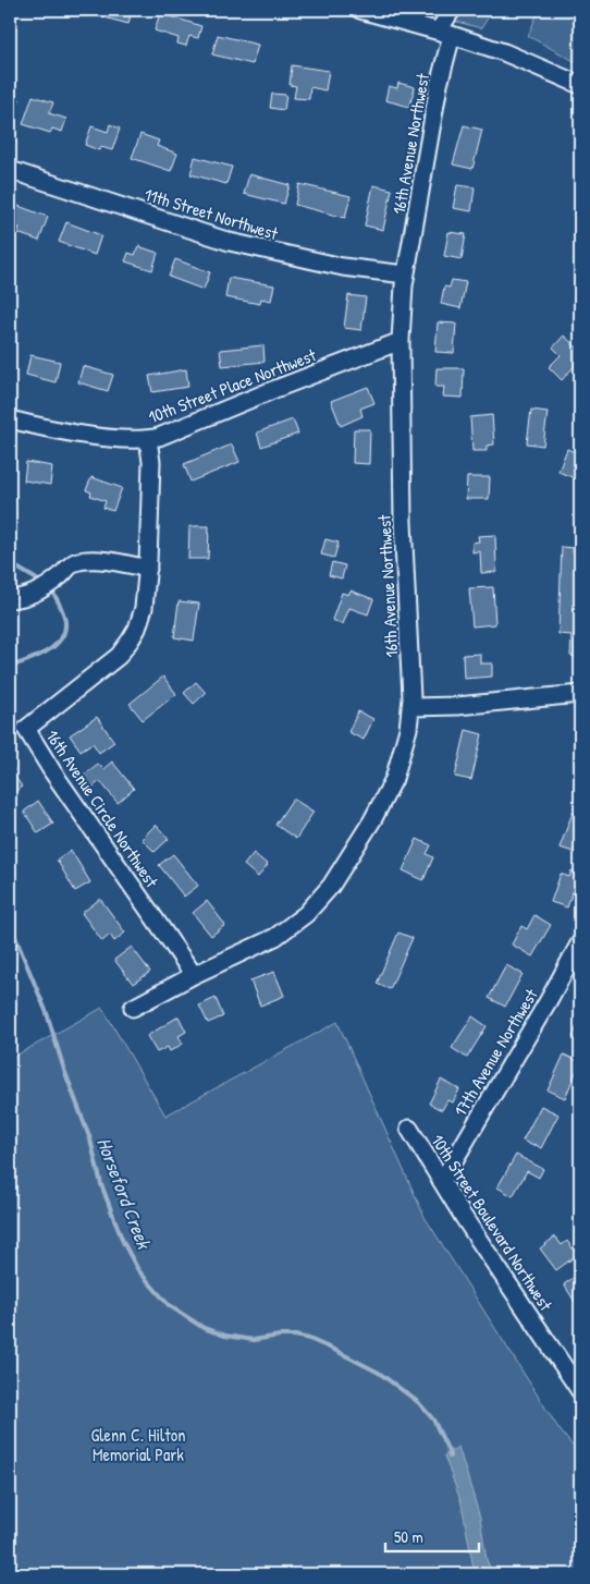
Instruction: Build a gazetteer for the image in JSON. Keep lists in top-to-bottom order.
{
  "streets": {
    "street": [
      "16th Avenue Northwest",
      "11th Street Northwest",
      "10th Street Place Northwest",
      "16th Avenue Circle Northwest",
      "17th Avenue Northwest",
      "10th Street Boulevard Northwest"
    ]
  },
  "crossings": [
    ["16th Avenue Northwest", "11th Street Northwest"],
    ["16th Avenue Northwest", "10th Street Place Northwest"],
    ["16th Avenue Northwest", "16th Avenue Circle Northwest"],
    ["10th Street Place Northwest", "16th Avenue Circle Northwest"],
    ["17th Avenue Northwest", "10th Street Boulevard Northwest"]
  ],
  "water": ["Horseford Creek"],
  "parks": ["Glenn C. Hilton Memorial Park"],
  "scale_bar": "50 m"
}
